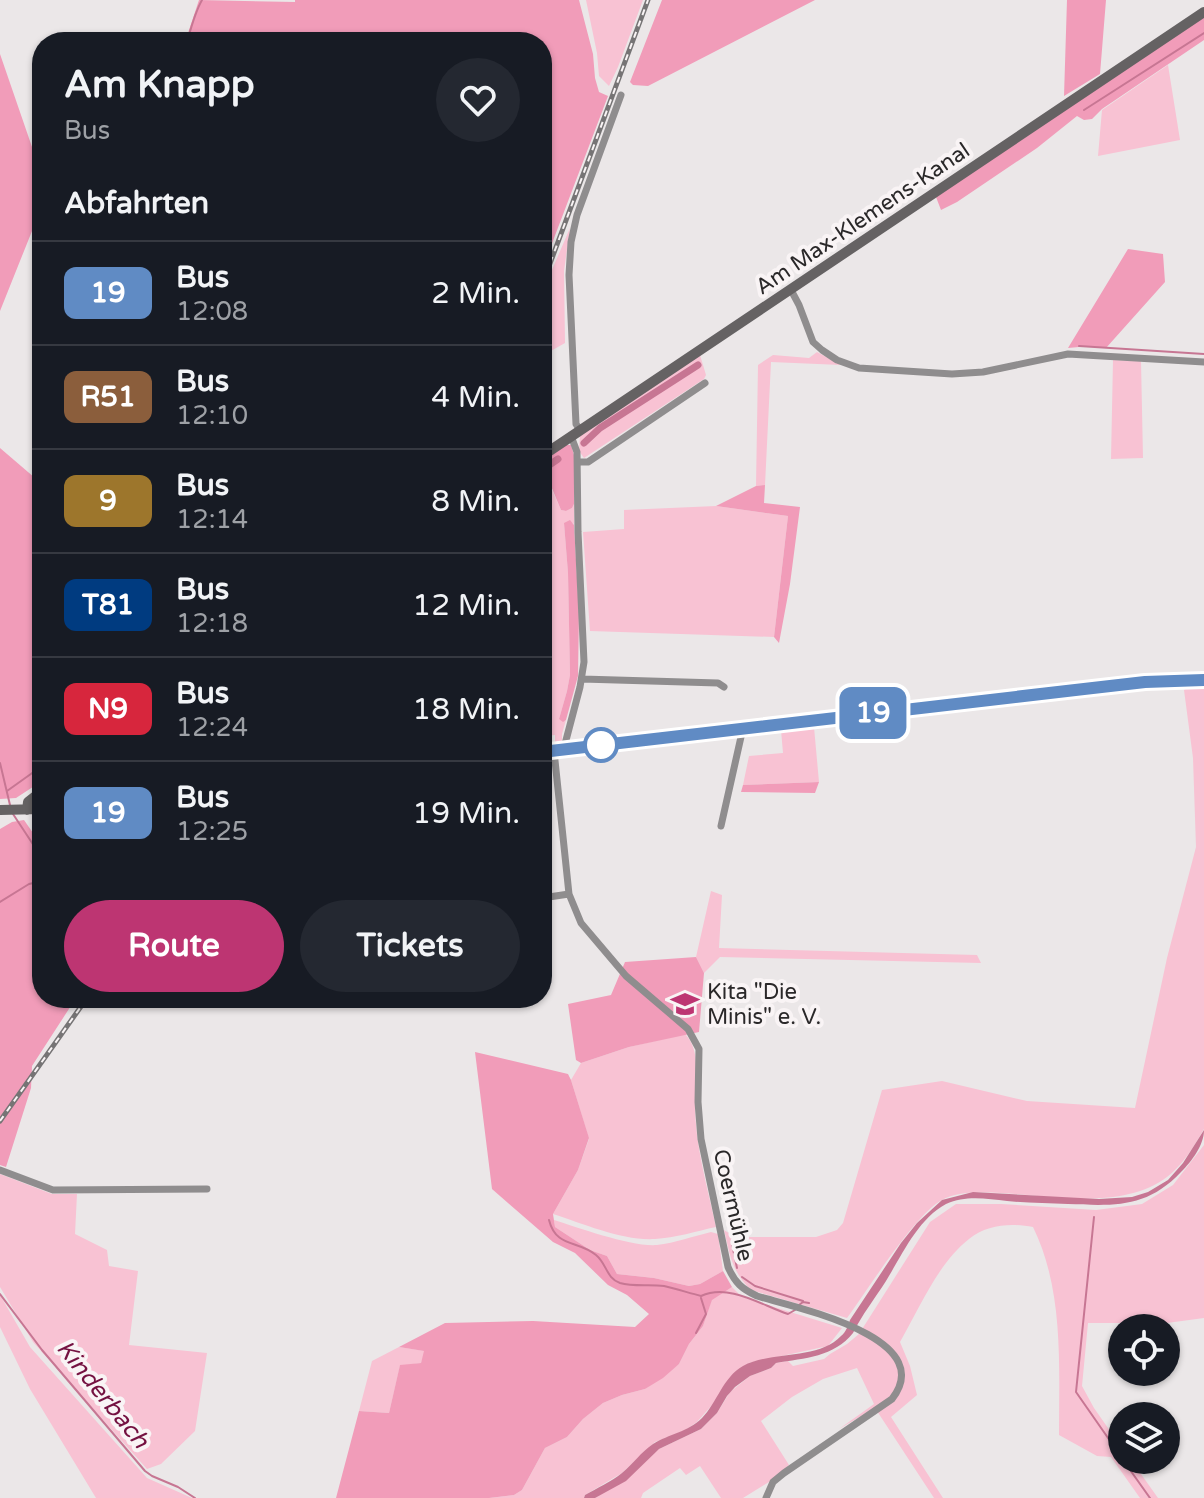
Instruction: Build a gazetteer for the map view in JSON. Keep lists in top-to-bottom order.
{
  "streets": {
    "main road": ["Am Max-Klemens-Kanal"],
    "street": ["Coermühle"]
  },
  "crossings": [
    ["Am Max-Klemens-Kanal", "Coermühle"]
  ],
  "water": ["Kinderbach"],
  "places": {
    "school or university": ["Kita \"Die Minis\" e. V."]
  },
  "lines": ["bus line 19"],
  "page": {
    "on_map": "19",
    "heading": [
      ["Am Knapp", "Bus"],
      "Abfahrten"
    ],
    "list": [
      {
        "mark": "19",
        "name": "Bus",
        "note": "12:08",
        "value": "2 Min."
      },
      {
        "mark": "R51",
        "name": "Bus",
        "note": "12:10",
        "value": "4 Min."
      },
      {
        "mark": "9",
        "name": "Bus",
        "note": "12:14",
        "value": "8 Min."
      },
      {
        "mark": "T81",
        "name": "Bus",
        "note": "12:18",
        "value": "12 Min."
      },
      {
        "mark": "N9",
        "name": "Bus",
        "note": "12:24",
        "value": "18 Min."
      },
      {
        "mark": "19",
        "name": "Bus",
        "note": "12:25",
        "value": "19 Min."
      }
    ],
    "buttons": ["Route", "Tickets"]
  }
}
